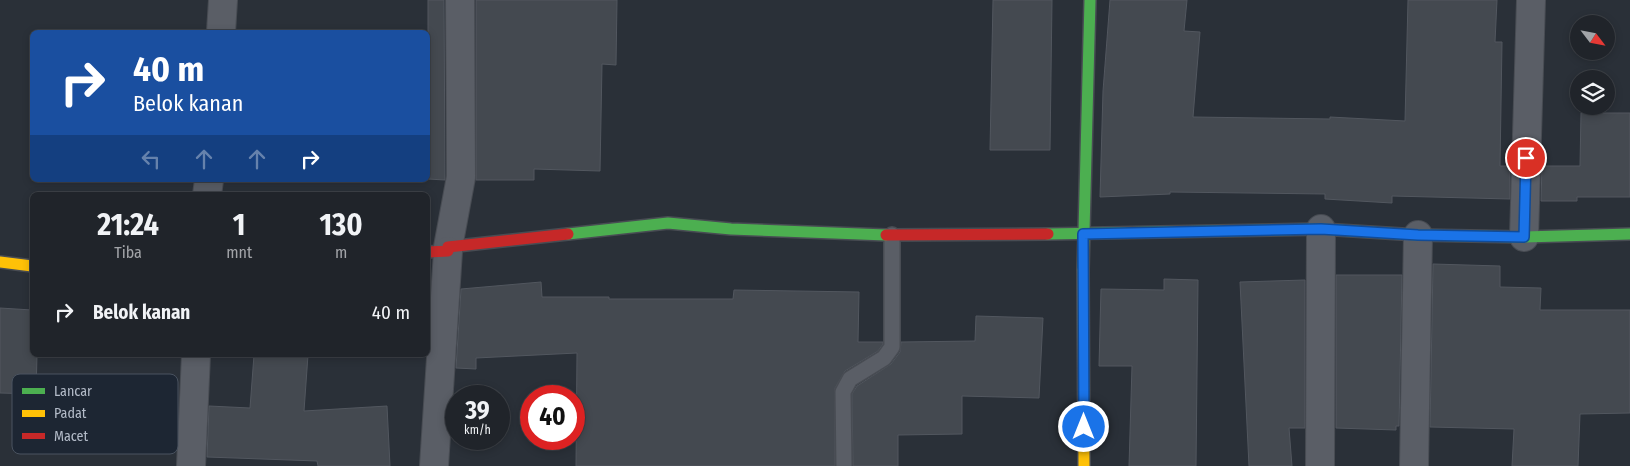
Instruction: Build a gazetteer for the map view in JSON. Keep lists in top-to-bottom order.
{
  "legend": ["Lancar", "Padat", "Macet"],
  "north": "bottom right",
  "page": {
    "turn": ["40 m", "Belok kanan"],
    "eta": [
      "21:24",
      "Tiba",
      "1",
      "mnt",
      "130",
      "m"
    ],
    "list": [
      {
        "name": "Belok kanan",
        "value": "40 m"
      }
    ],
    "speed": "39 km/h",
    "limit": "40"
  }
}
